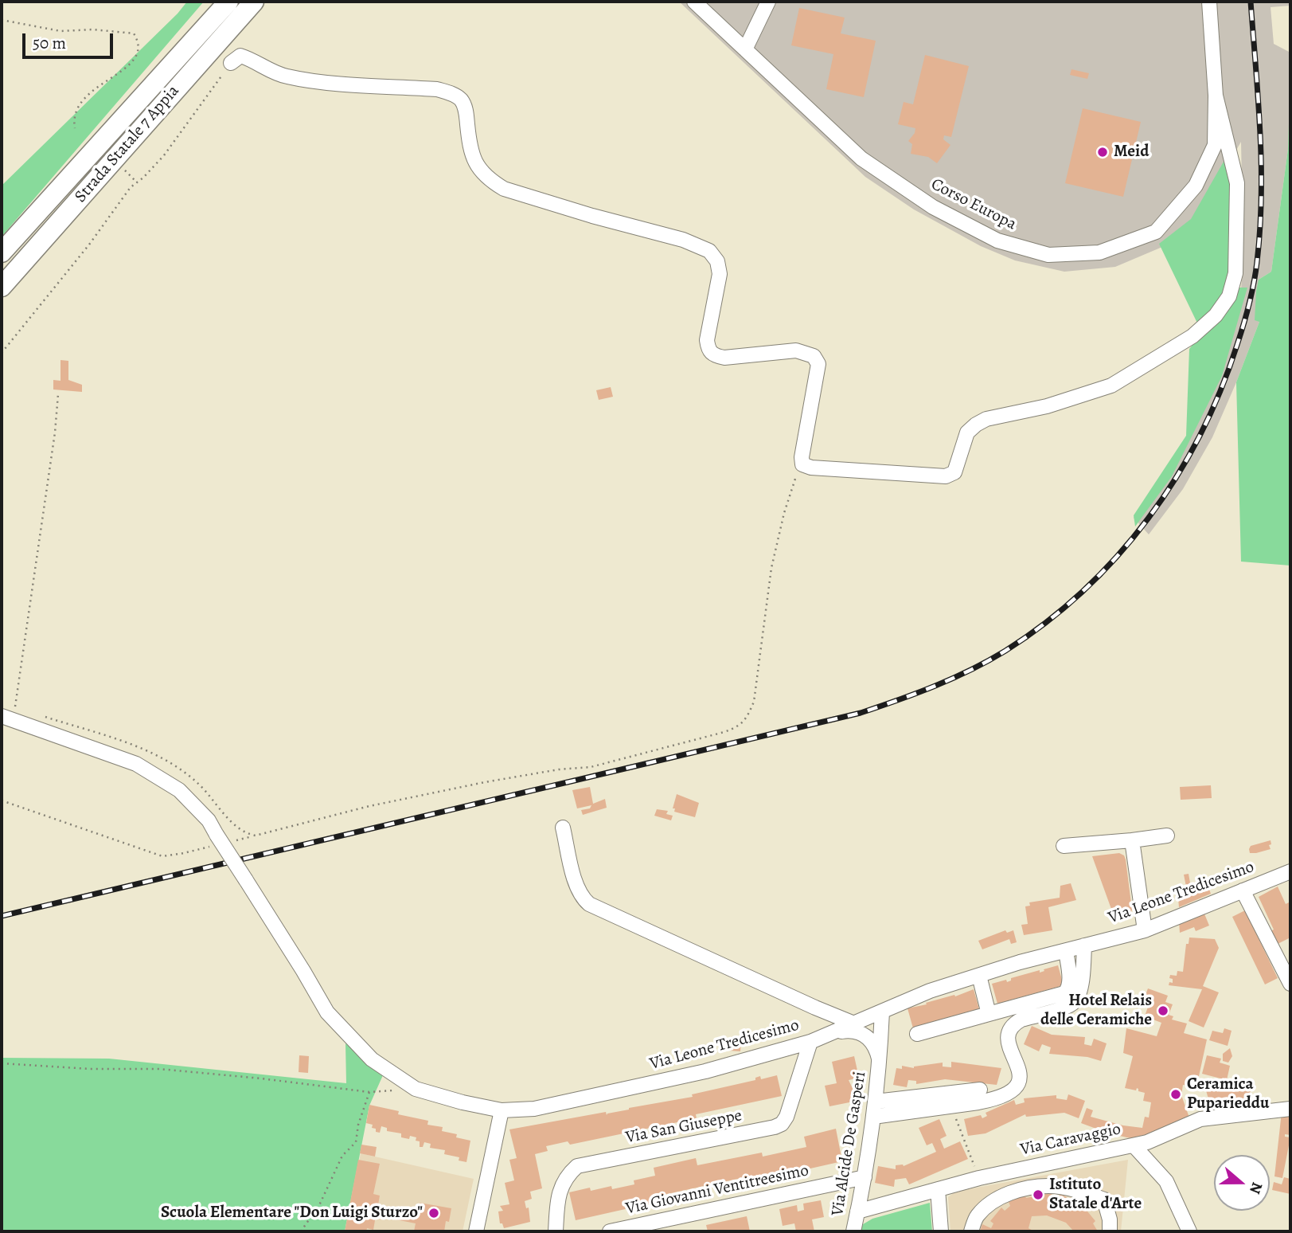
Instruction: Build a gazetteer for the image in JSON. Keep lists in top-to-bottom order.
{
  "streets": {
    "highway": ["Strada Statale 7 Appia"],
    "street": [
      "Corso Europa",
      "Via Leone Tredicesimo",
      "Via San Giuseppe",
      "Via Caravaggio",
      "Via Alcide De Gasperi",
      "Via Giovanni Ventitreesimo"
    ]
  },
  "crossings": [
    ["Via Leone Tredicesimo", "Via San Giuseppe"],
    ["Via Leone Tredicesimo", "Via Alcide De Gasperi"],
    ["Via Caravaggio", "Via Alcide De Gasperi"],
    ["Via Alcide De Gasperi", "Via Giovanni Ventitreesimo"]
  ],
  "places": [
    "Meid",
    "Hotel Relais delle Ceramiche",
    "Ceramica Puparieddu",
    "Istituto Statale d'Arte",
    "Scuola Elementare \"Don Luigi Sturzo\""
  ],
  "scale_bar": "50 m",
  "north": "right"
}
